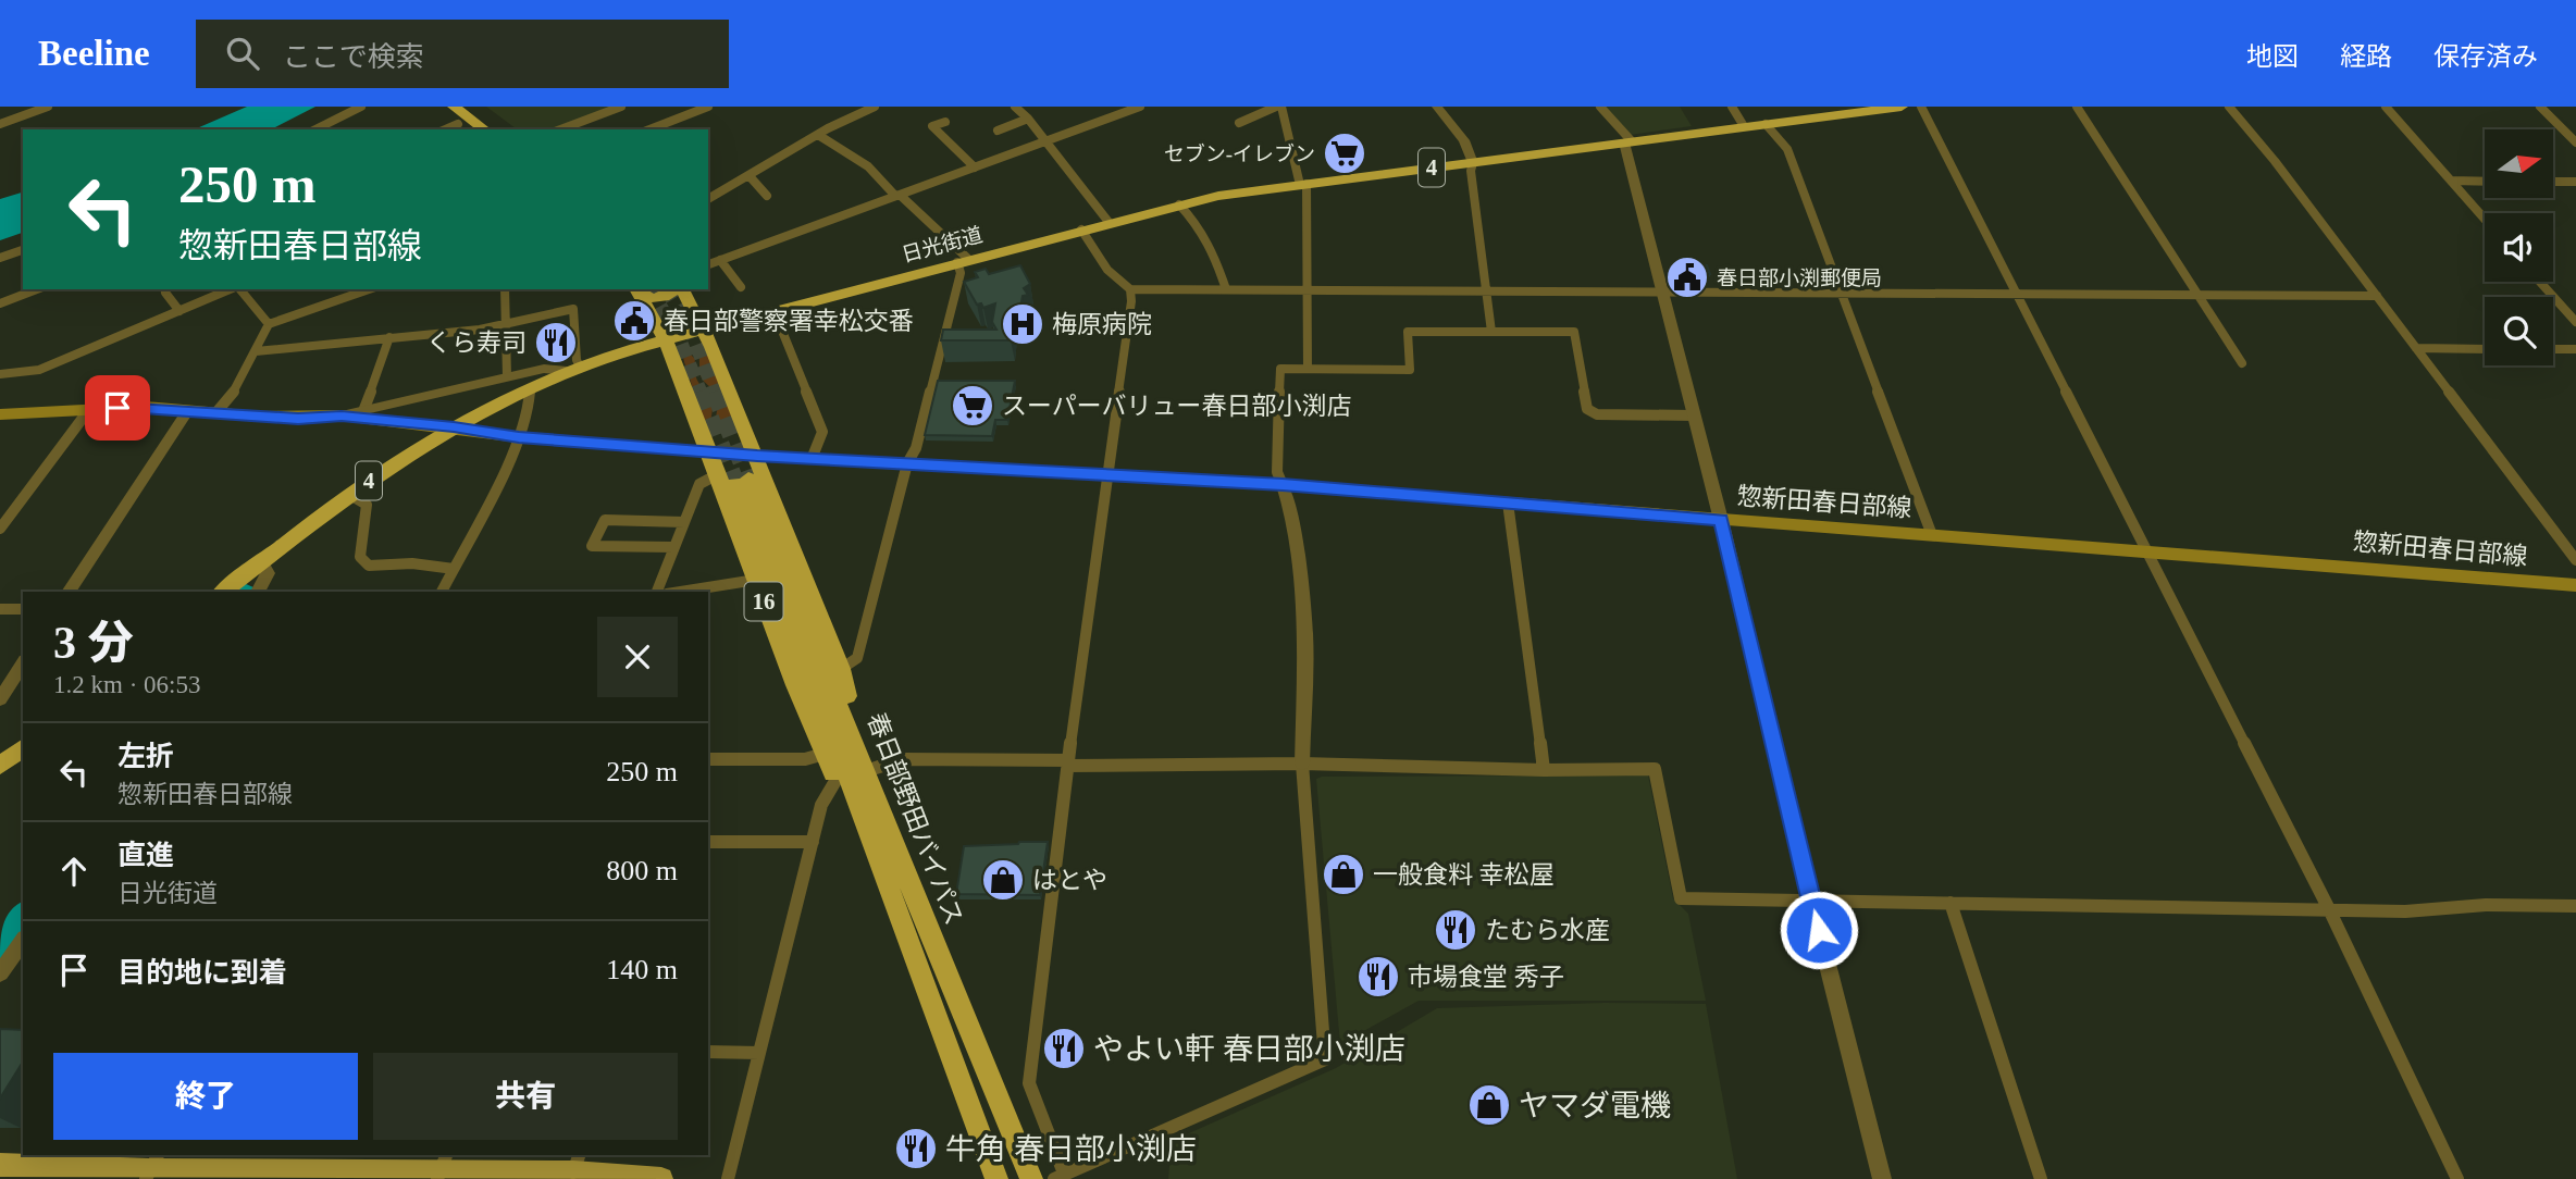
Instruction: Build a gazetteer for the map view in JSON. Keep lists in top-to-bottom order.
{
  "streets": {
    "highway": [
      "4",
      "日光街道",
      "16",
      "春日部野田バイパス"
    ],
    "main road": ["惣新田春日部線"]
  },
  "crossings": [
    ["4", "日光街道"],
    ["4", "惣新田春日部線"],
    ["日光街道", "惣新田春日部線"],
    ["日光街道", "16"],
    ["惣新田春日部線", "16"],
    ["16", "春日部野田バイパス"]
  ],
  "places": {
    "supermarket": ["セブン-イレブン", "スーパーバリュー春日部小渕店"],
    "public building": ["春日部小渕郵便局", "春日部警察署幸松交番"],
    "hospital": ["梅原病院"],
    "restaurant": [
      "くら寿司",
      "たむら水産",
      "市場食堂 秀子",
      "やよい軒 春日部小渕店",
      "牛角 春日部小渕店"
    ],
    "shop": ["一般食料 幸松屋", "はとや", "ヤマダ電機"]
  },
  "north": "right",
  "page": {
    "header": "Beeline",
    "search": "ここで検索",
    "nav": ["地図", "経路", "保存済み"],
    "turn": ["250 m", "惣新田春日部線"],
    "heading": ["3 分", "1.2 km · 06:53"],
    "list": [
      {
        "name": "左折",
        "note": "惣新田春日部線",
        "value": "250 m"
      },
      {
        "name": "直進",
        "note": "日光街道",
        "value": "800 m"
      },
      {
        "name": "目的地に到着",
        "value": "140 m"
      }
    ],
    "buttons": ["終了", "共有"]
  }
}
